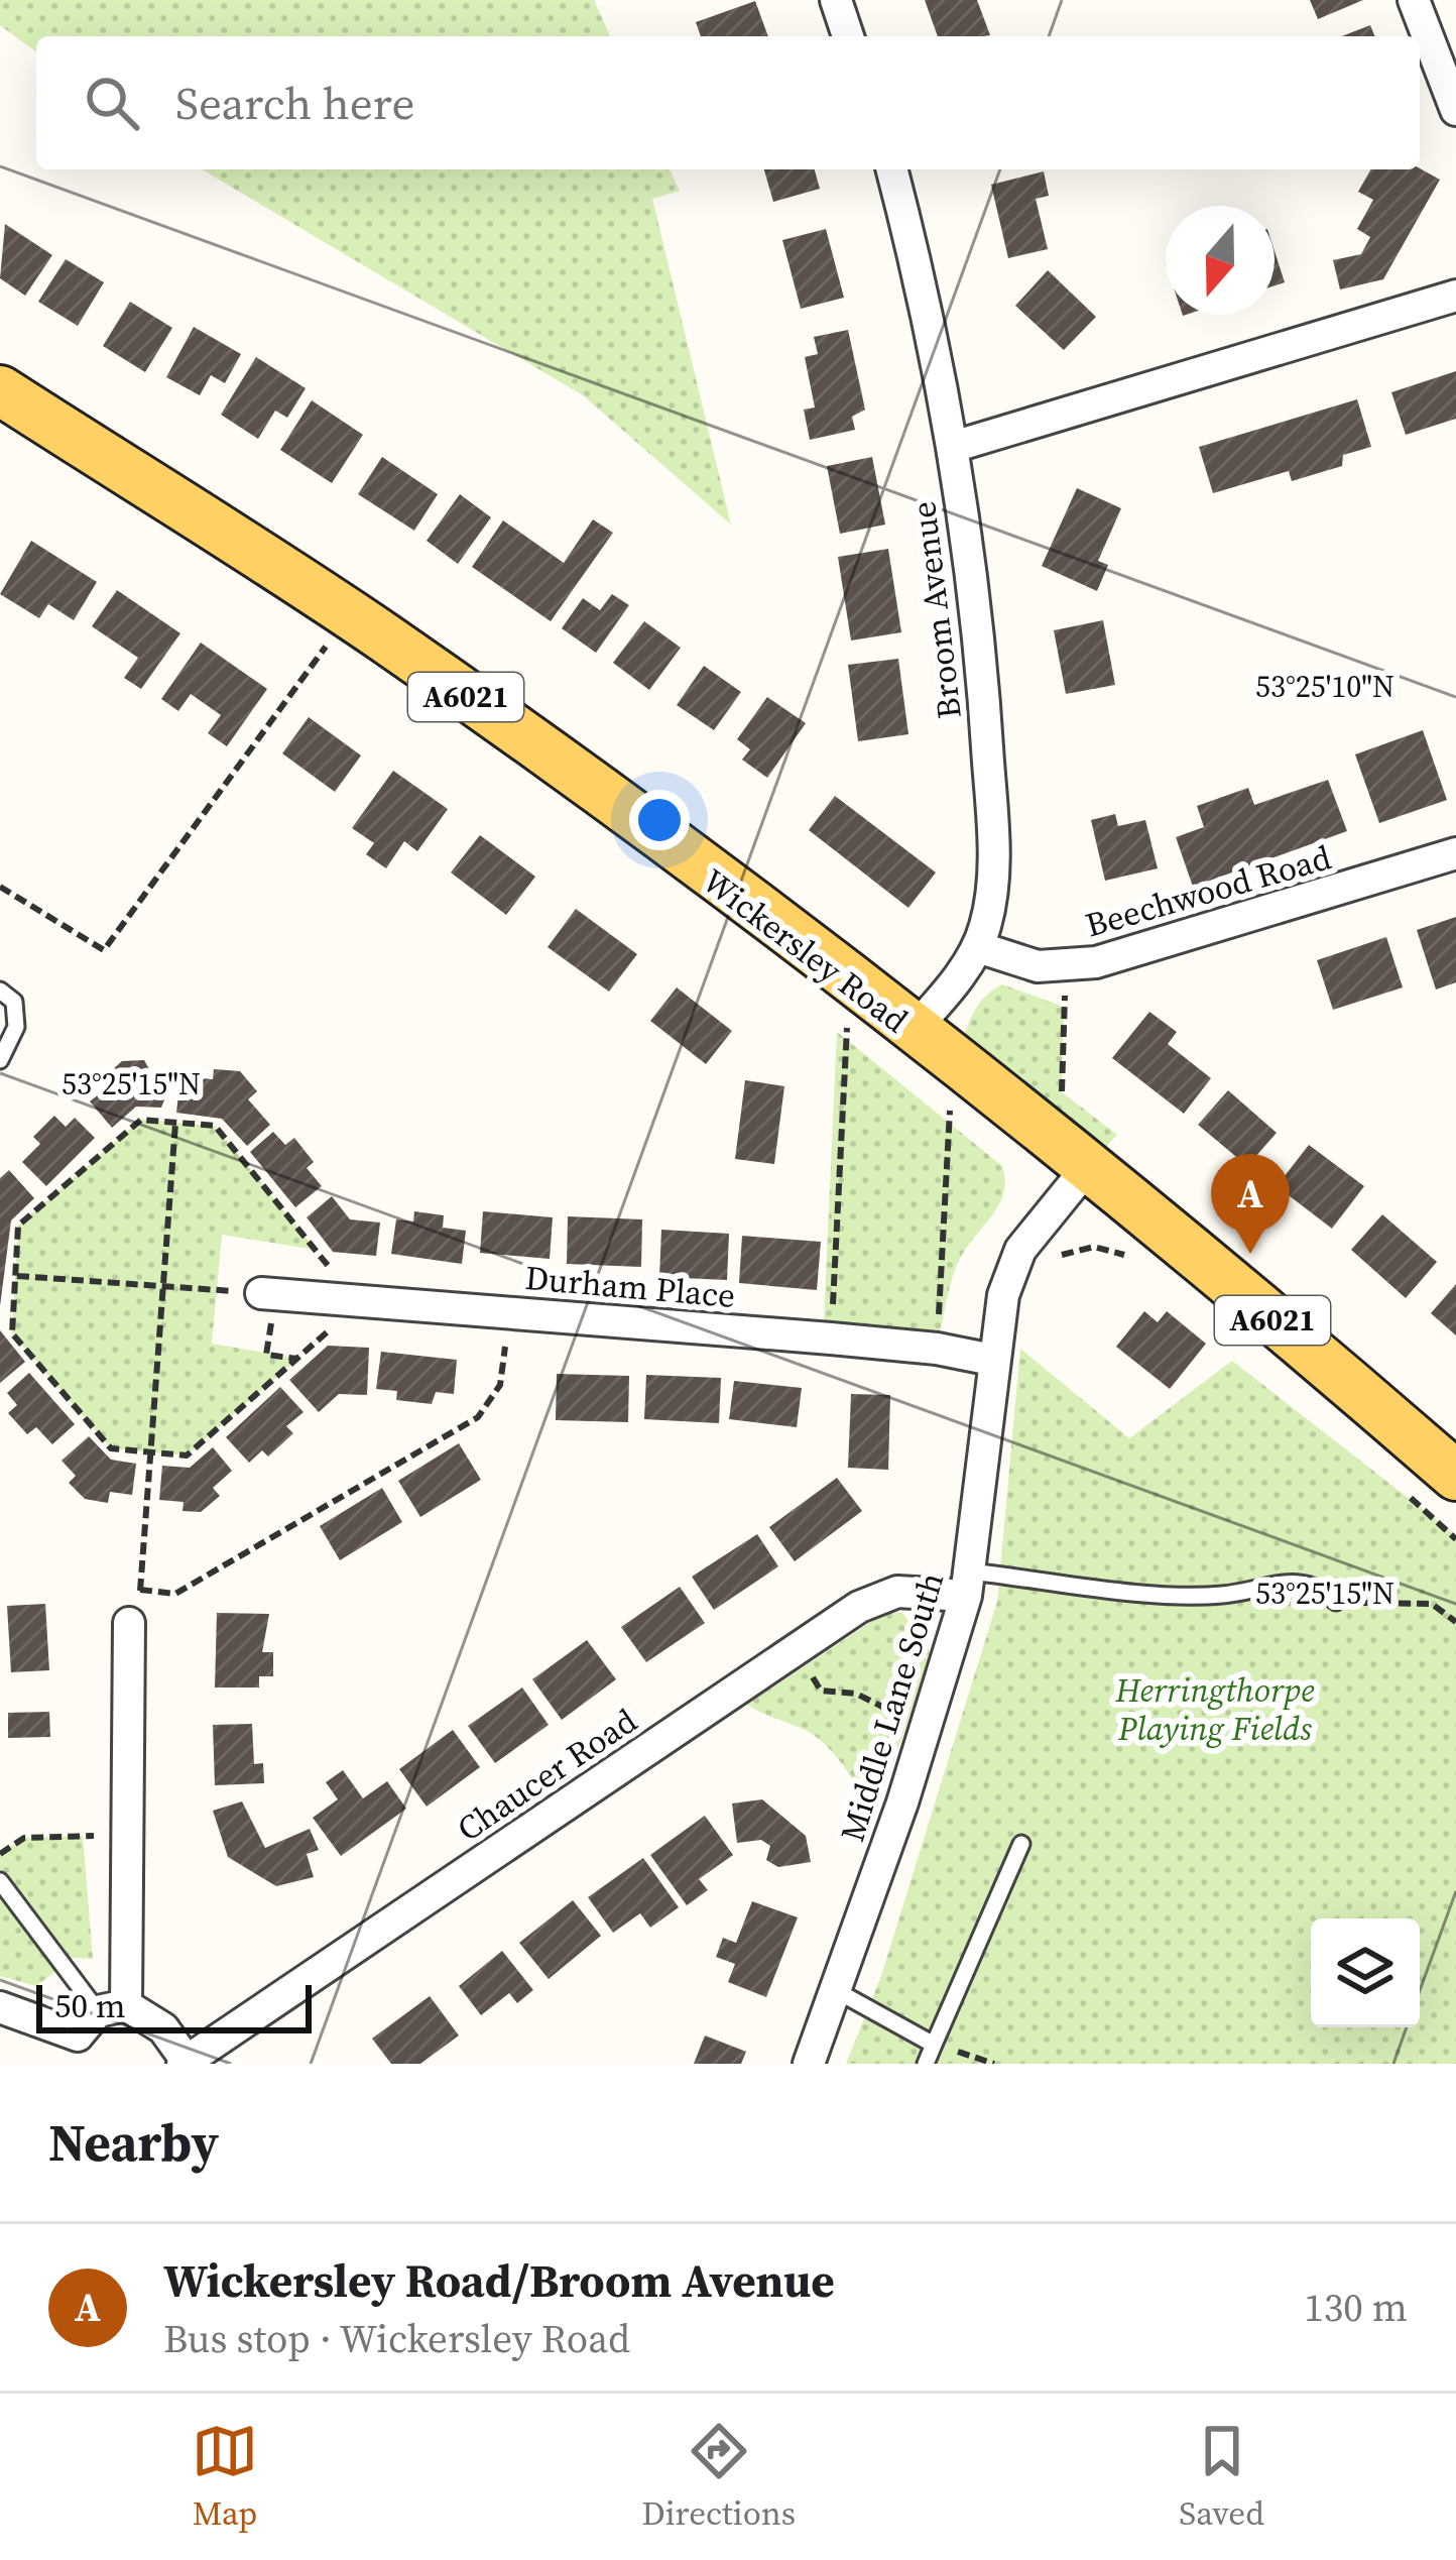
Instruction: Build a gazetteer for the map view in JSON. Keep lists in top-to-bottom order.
{
  "streets": {
    "main road": ["A6021", "Wickersley Road"],
    "street": [
      "Broom Avenue",
      "Beechwood Road",
      "Durham Place",
      "Middle Lane South",
      "Chaucer Road"
    ]
  },
  "crossings": [
    ["Broom Avenue", "Beechwood Road"],
    ["Broom Avenue", "Wickersley Road"],
    ["Wickersley Road", "Middle Lane South"],
    ["Durham Place", "Middle Lane South"],
    ["Middle Lane South", "Chaucer Road"]
  ],
  "parks": ["Herringthorpe Playing Fields"],
  "scale_bar": "50 m",
  "north": "bottom",
  "page": {
    "search": "Search here",
    "pins": "A",
    "scale": "50 m",
    "heading": "Nearby",
    "list": [
      {
        "mark": "A",
        "name": "Wickersley Road/Broom Avenue",
        "note": "Bus stop · Wickersley Road",
        "value": "130 m"
      }
    ],
    "nav": ["Map", "Directions", "Saved"]
  },
  "coordinates": ["53°25'10\"N", "53°25'15\"N"]
}
